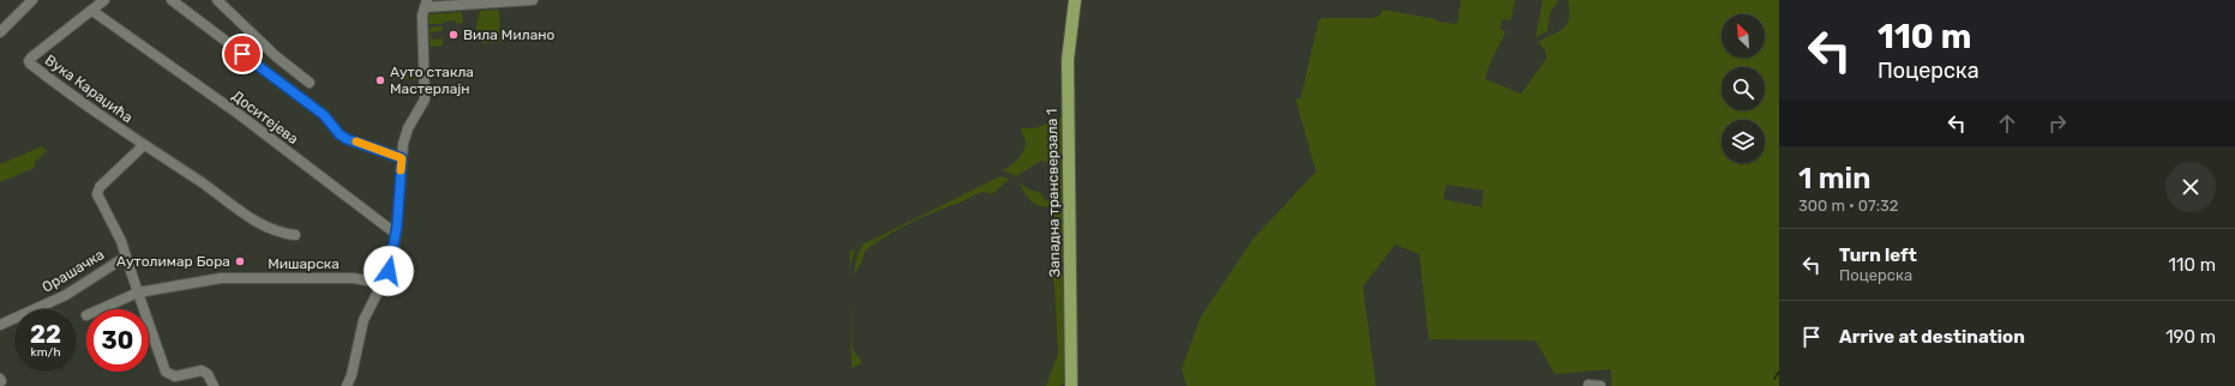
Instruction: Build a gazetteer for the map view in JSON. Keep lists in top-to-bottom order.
{
  "streets": {
    "main road": ["Западна трансверзала 1"],
    "street": [
      "Вука Караџића",
      "Доситејева",
      "Мишарска",
      "Орашачка"
    ]
  },
  "crossings": [
    ["Вука Караџића", "Доситејева"],
    ["Мишарска", "Орашачка"]
  ],
  "places": ["Вила Милано", "Ауто стакла Мастерлајн", "Аутолимар Бора"],
  "north": "top left",
  "page": {
    "turn": ["110 m", "Поцерска"],
    "heading": ["1 min", "300 m · 07:32"],
    "list": [
      {
        "name": "Turn left",
        "note": "Поцерска",
        "value": "110 m"
      },
      {
        "name": "Arrive at destination",
        "value": "190 m"
      }
    ],
    "speed": "22 km/h",
    "limit": "30"
  }
}
